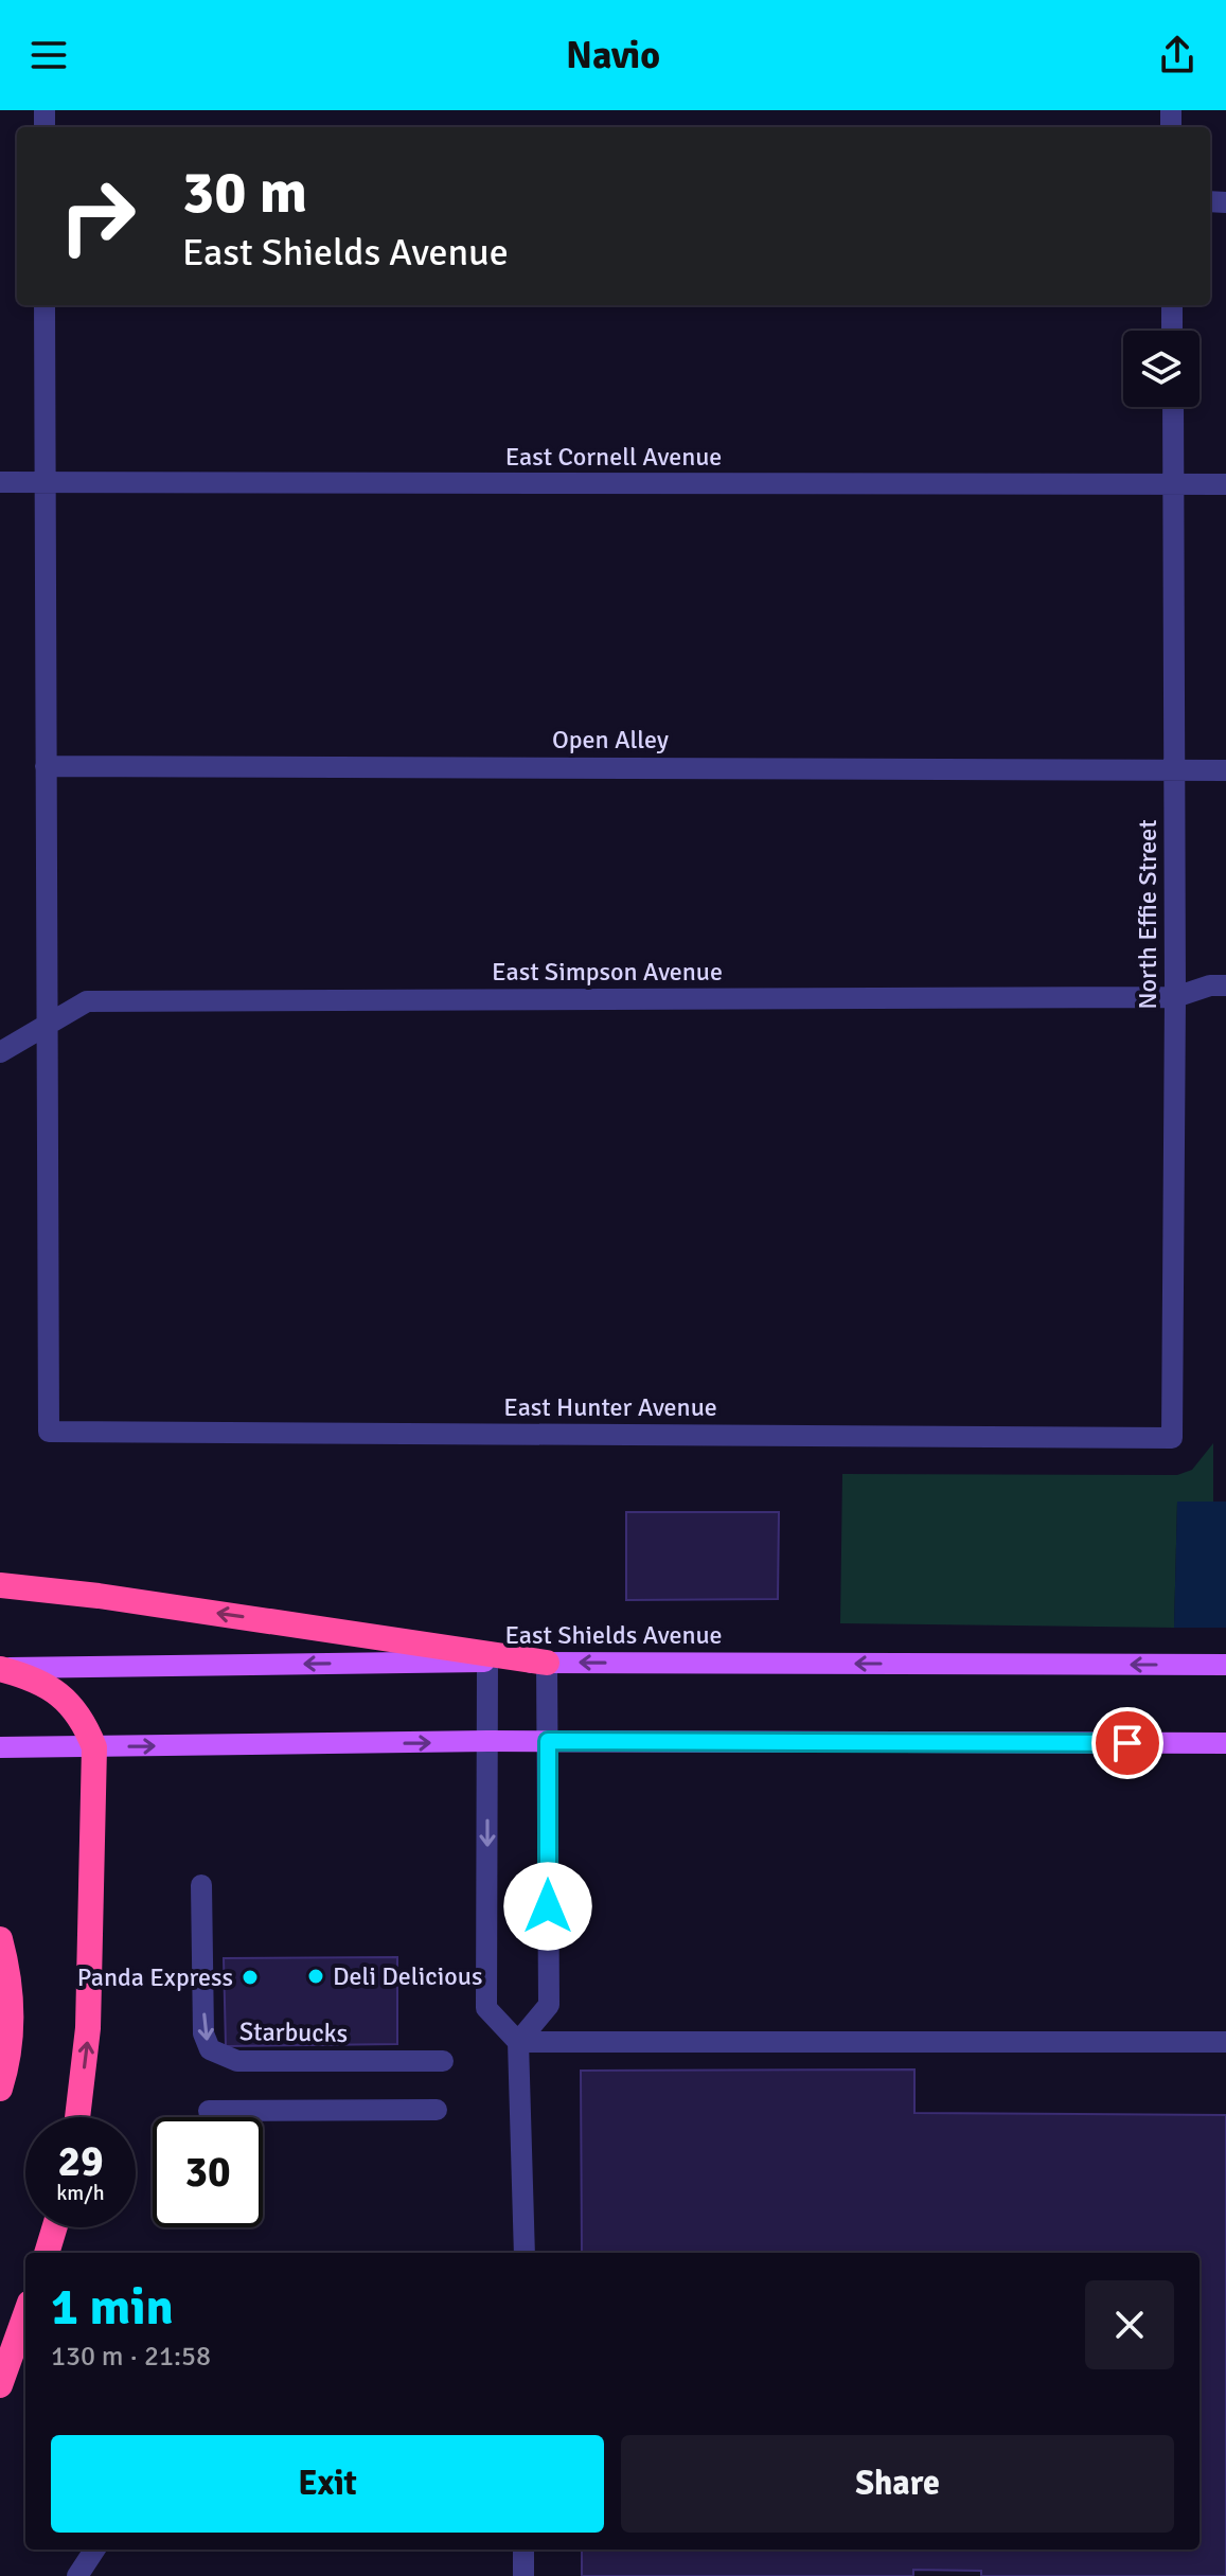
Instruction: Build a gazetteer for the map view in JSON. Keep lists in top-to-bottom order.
{
  "streets": {
    "main road": ["East Shields Avenue"],
    "street": [
      "East Cornell Avenue",
      "Open Alley",
      "North Effie Street",
      "East Simpson Avenue",
      "East Hunter Avenue",
      "Starbucks"
    ]
  },
  "crossings": [
    ["East Cornell Avenue", "North Effie Street"],
    ["Open Alley", "North Effie Street"],
    ["North Effie Street", "East Simpson Avenue"],
    ["North Effie Street", "East Hunter Avenue"],
    ["East Simpson Avenue", "East Hunter Avenue"]
  ],
  "places": ["Deli Delicious", "Panda Express"],
  "page": {
    "header": "Navio",
    "turn": ["30 m", "East Shields Avenue"],
    "speed": "29 km/h",
    "limit": "30",
    "heading": ["1 min", "130 m · 21:58"],
    "buttons": ["Exit", "Share"]
  }
}
